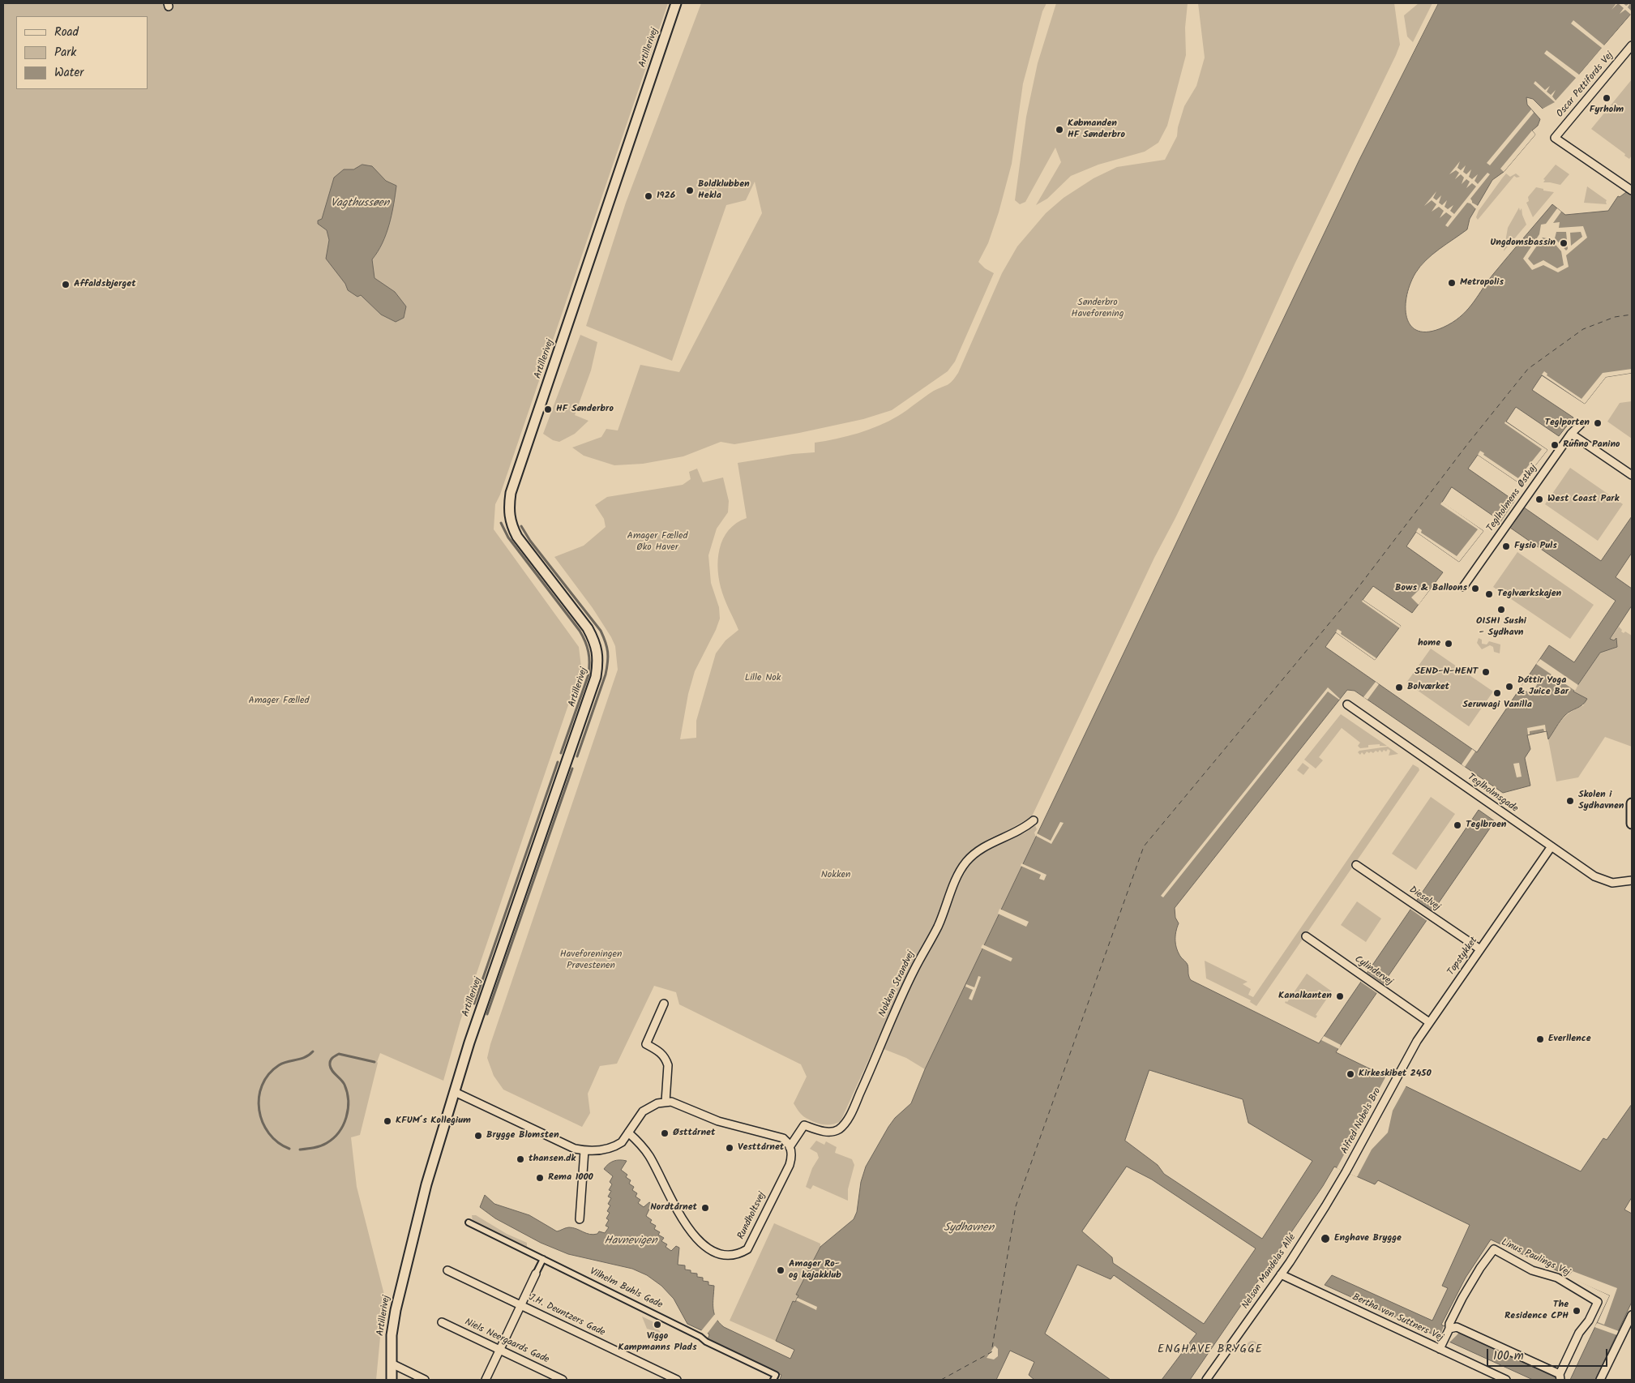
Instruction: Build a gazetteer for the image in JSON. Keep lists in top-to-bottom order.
{
  "streets": {
    "street": [
      "Artillerivej",
      "Oscar Pettifords Vej",
      "Teglholmens Østkaj",
      "Teglholmsgade",
      "Dieselvej",
      "Topstykket",
      "Cylindervej",
      "Nokken Strandvej",
      "Alfred Nobels Bro",
      "Rundholtsvej",
      "Linus Paulings Vej",
      "Nelson Mandelas Allé",
      "Vilhelm Buhls Gade",
      "J.H. Deuntzers Gade",
      "Bertha von Suttners Vej",
      "Niels Neergaards Gade"
    ]
  },
  "crossings": [
    ["Teglholmsgade", "Topstykket"],
    ["Dieselvej", "Topstykket"],
    ["Topstykket", "Cylindervej"],
    ["Topstykket", "Alfred Nobels Bro"],
    ["Nokken Strandvej", "Rundholtsvej"],
    ["Alfred Nobels Bro", "Nelson Mandelas Allé"],
    ["Linus Paulings Vej", "Bertha von Suttners Vej"],
    ["Nelson Mandelas Allé", "Bertha von Suttners Vej"]
  ],
  "districts": ["ENGHAVE BRYGGE"],
  "water": ["Vagthussøen", "Sydhavnen", "Havnevigen"],
  "parks": [
    "Sønderbro Haveforening",
    "Amager Fælled Øko Haver",
    "Lille Nok",
    "Amager Fælled",
    "Nokken",
    "Haveforeningen Prøvestenen"
  ],
  "places": [
    "Fyrholm",
    "Købmanden HF Sønderbro",
    "Boldklubben Hekla",
    "1926",
    "Ungdomsbassin",
    "Metropolis",
    "Affaldsbjerget",
    "HF Sønderbro",
    "Teglporten",
    "Rufino Panino",
    "West Coast Park",
    "Fysio Puls",
    "Bows & Balloons",
    "Teglværkskajen",
    "OISHI Sushi - Sydhavn",
    "home",
    "SEND-N-HENT",
    "Dóttir Yoga & Juice Bar",
    "Bolværket",
    "Seruwagi Vanilla",
    "Skolen i Sydhavnen",
    "Teglbroen",
    "Kanalkanten",
    "Everllence",
    "Kirkeskibet 2450",
    "KFUM´s Kollegium",
    "Østtårnet",
    "Brygge Blomsten",
    "Vesttårnet",
    "thansen.dk",
    "Rema 1000",
    "Nordtårnet",
    "Enghave Brygge",
    "Amager Ro- og kajakklub",
    "The Residence CPH",
    "Viggo Kampmanns Plads"
  ],
  "legend": ["Road", "Park", "Water"],
  "scale_bar": "100 m"
}
